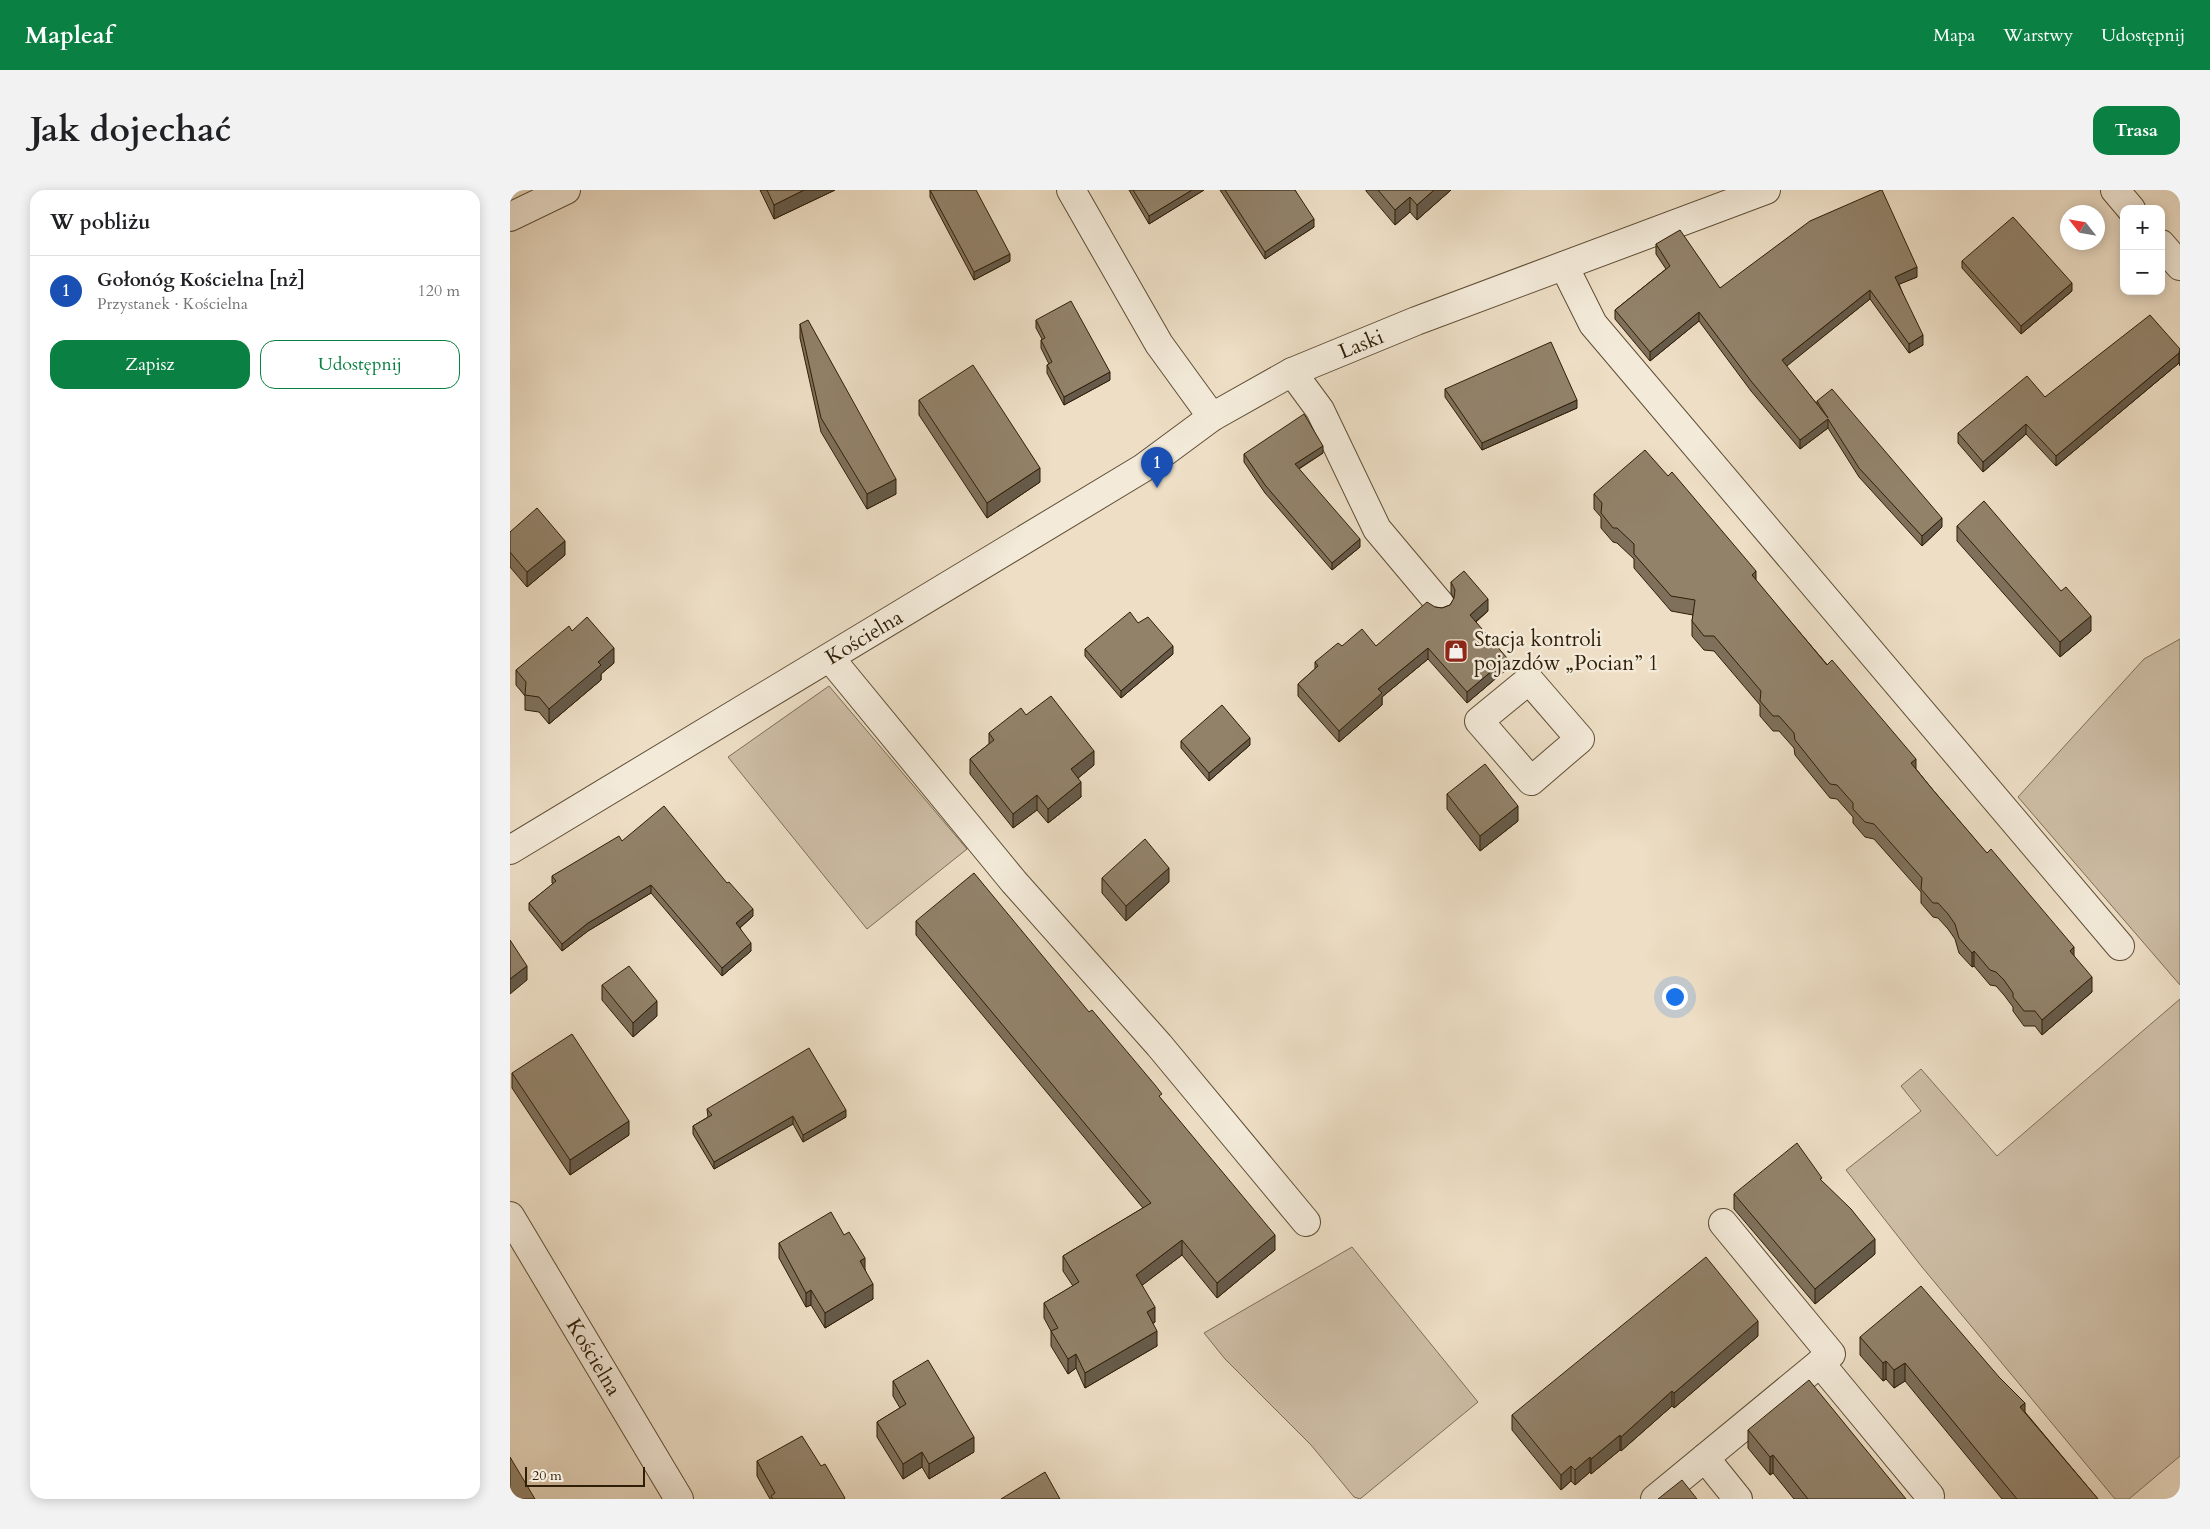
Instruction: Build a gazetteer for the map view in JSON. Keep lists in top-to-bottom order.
{
  "streets": {
    "street": ["Laski", "Kościelna"]
  },
  "crossings": [
    ["Laski", "Kościelna"]
  ],
  "places": {
    "shop": ["Stacja kontroli pojazdów „Pocian” 1"]
  },
  "scale_bar": "20 m",
  "north": "top left",
  "page": {
    "header": "Mapleaf",
    "nav": ["Mapa", "Warstwy", "Udostępnij"],
    "title": "Jak dojechać",
    "buttons": [
      "Trasa",
      ["Zapisz", "Udostępnij"]
    ],
    "heading": "W pobliżu",
    "map_buttons": ["+", "−"],
    "list": [
      {
        "mark": "1",
        "name": "Gołonóg Kościelna [nż]",
        "note": "Przystanek · Kościelna",
        "value": "120 m"
      }
    ],
    "pins": "1",
    "scale": "20 m"
  }
}
